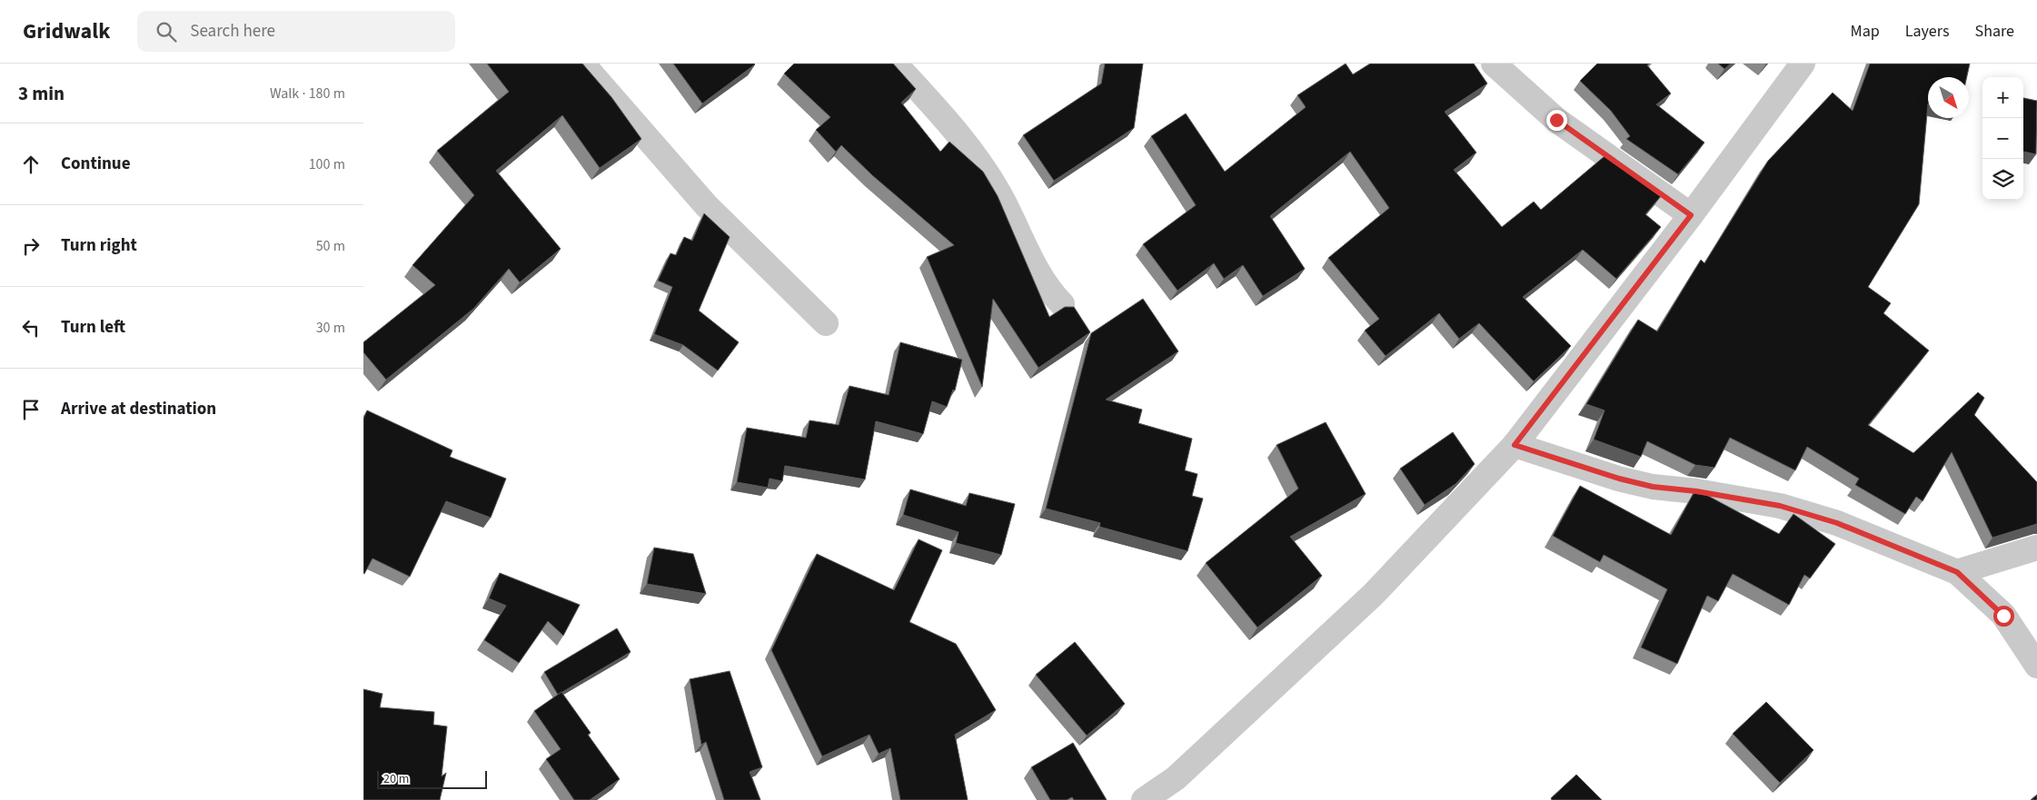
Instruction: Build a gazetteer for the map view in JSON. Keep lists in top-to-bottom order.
{
  "scale_bar": "20 m",
  "north": "bottom right",
  "page": {
    "header": "Gridwalk",
    "search": "Search here",
    "nav": ["Map", "Layers", "Share"],
    "heading": ["3 min", "Walk · 180 m"],
    "map_buttons": ["+", "−"],
    "list": [
      ["Continue", "100 m"],
      ["Turn right", "50 m"],
      ["Turn left", "30 m"],
      "Arrive at destination"
    ],
    "scale": "20 m"
  }
}
